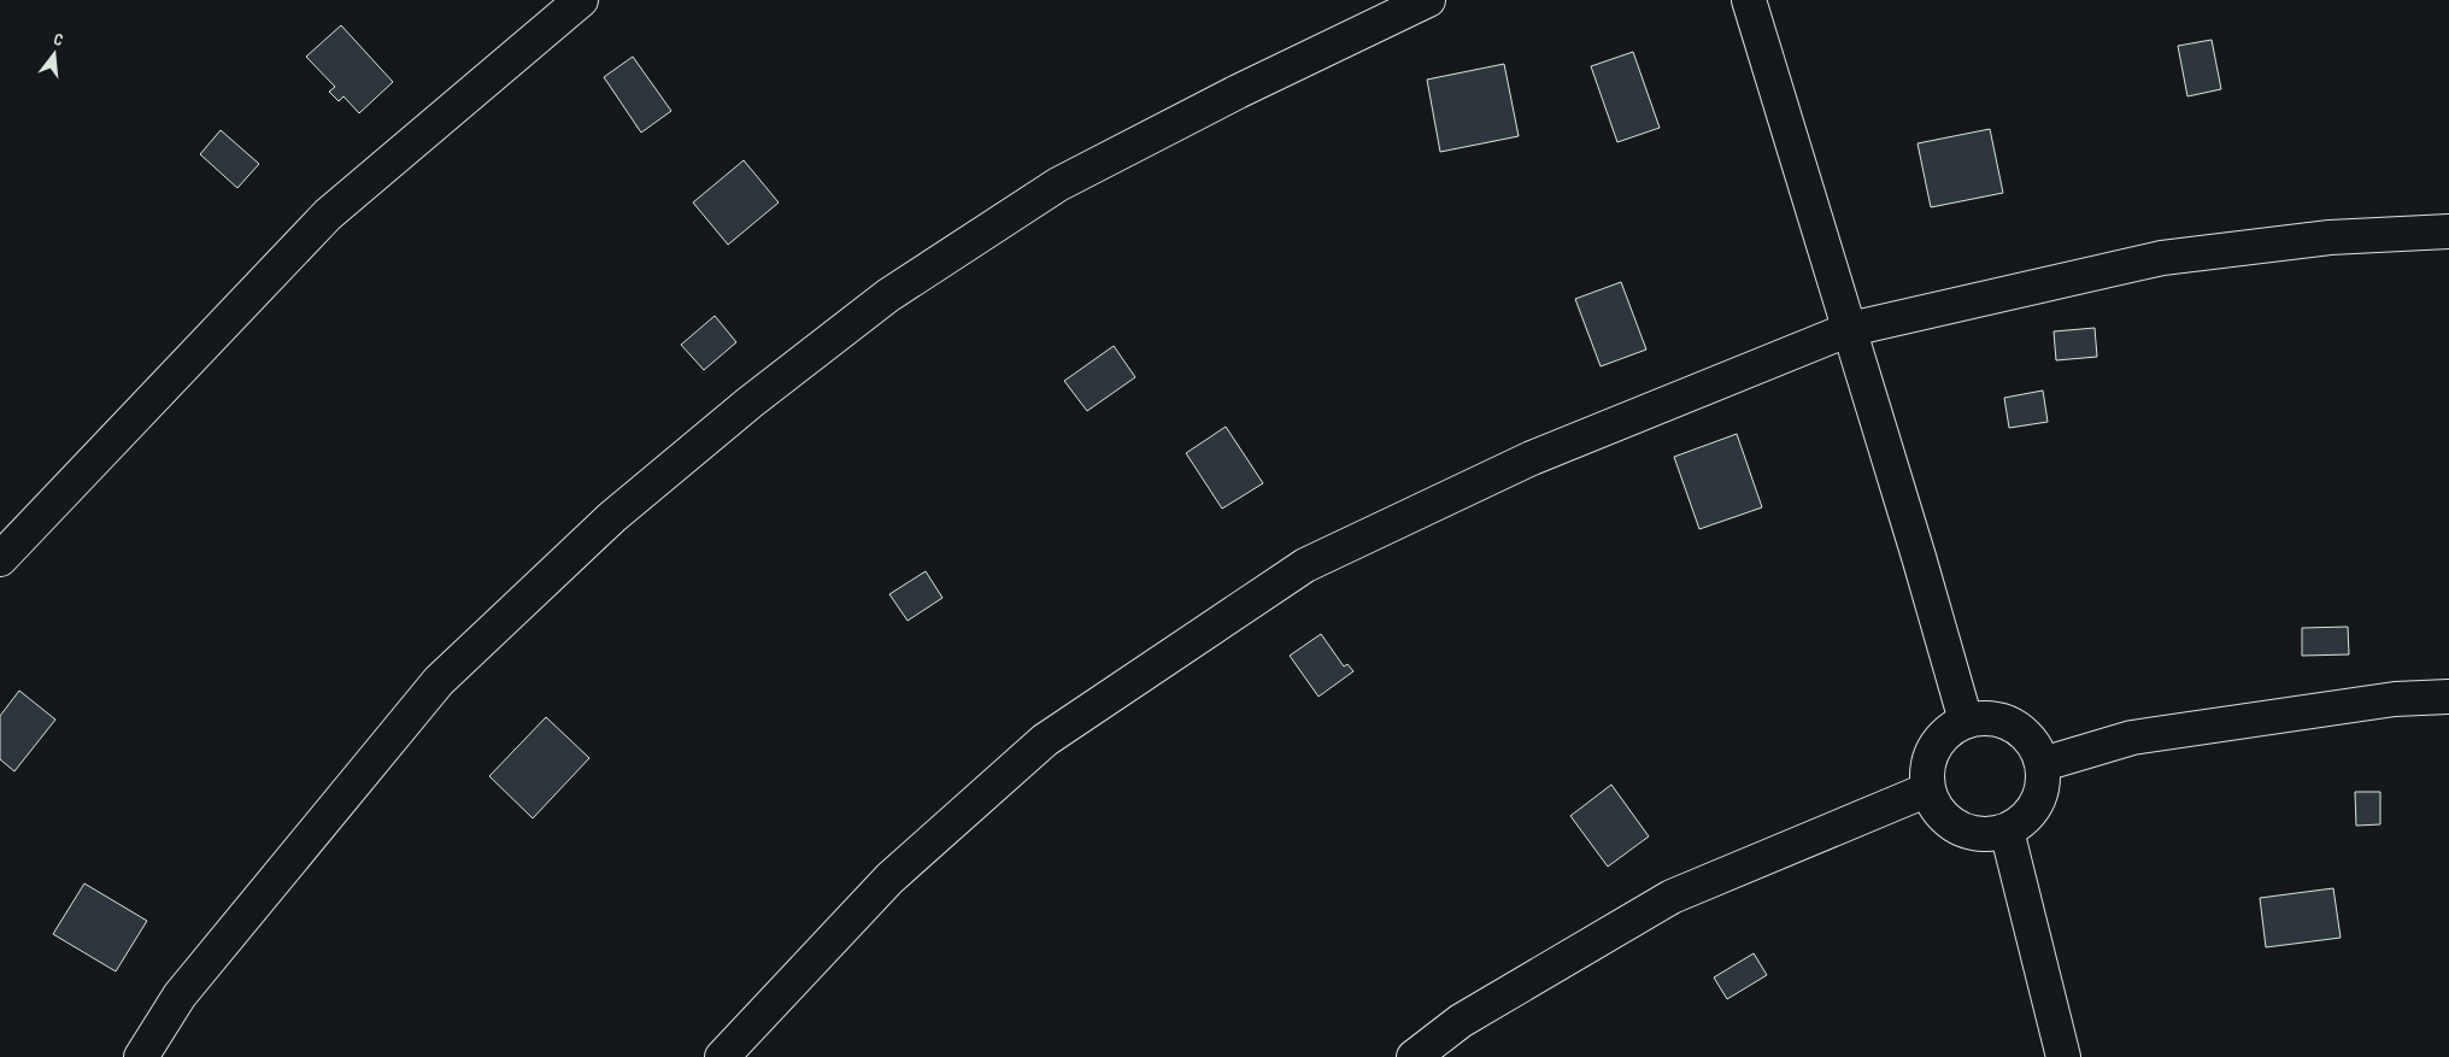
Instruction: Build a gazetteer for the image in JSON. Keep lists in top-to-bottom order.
{
  "north": "top"
}
